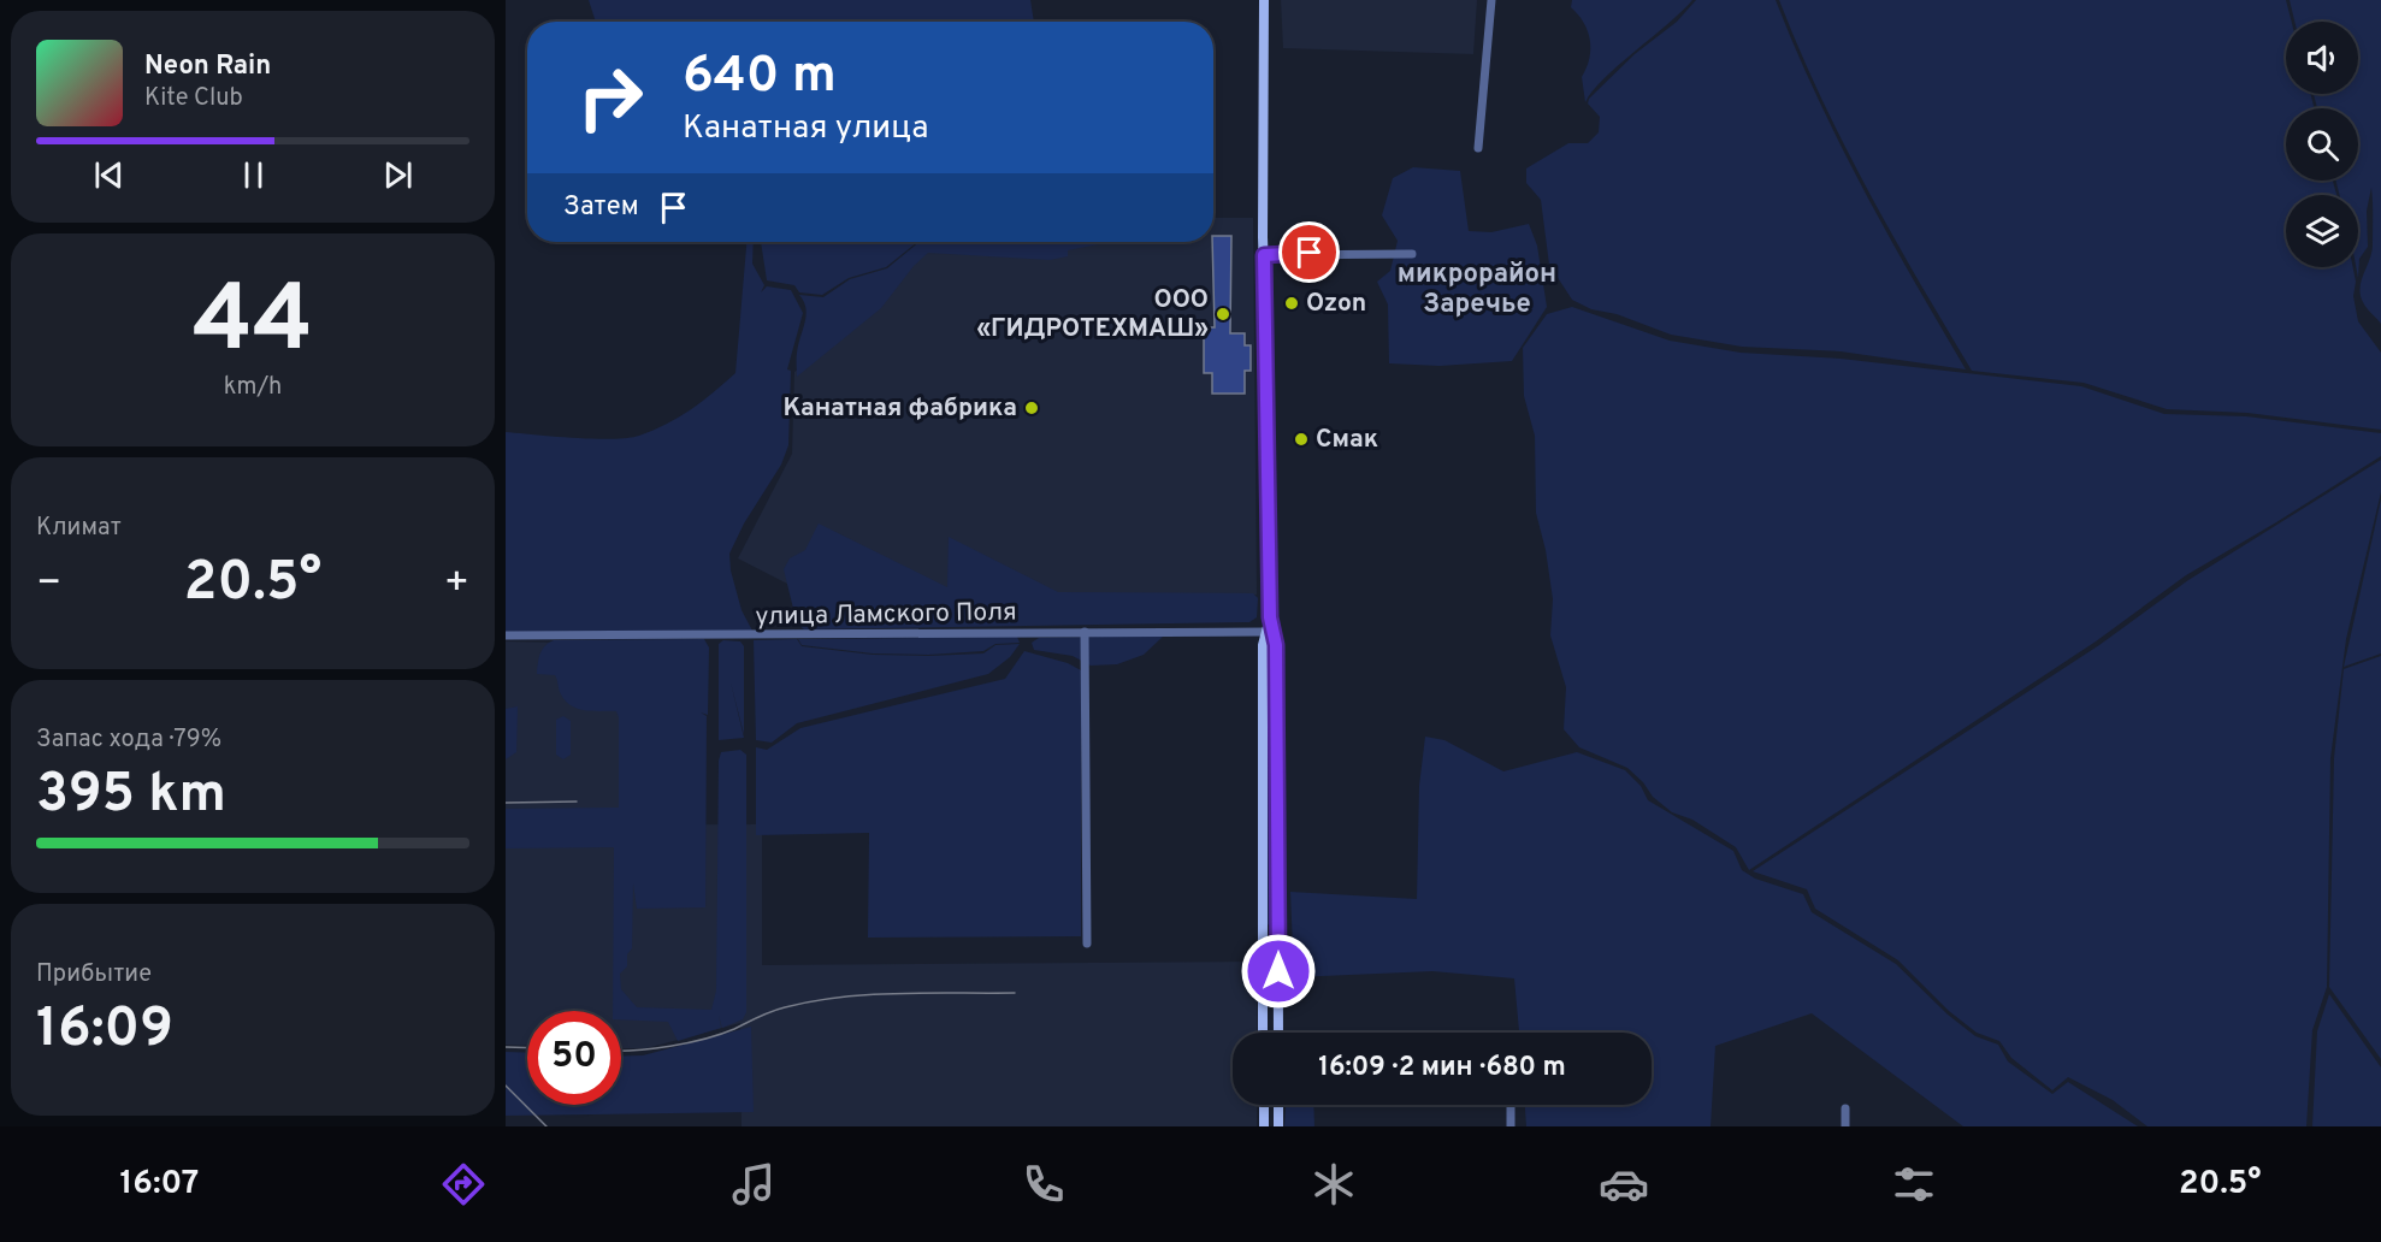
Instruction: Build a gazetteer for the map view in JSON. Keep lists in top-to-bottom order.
{
  "streets": {
    "street": ["улица Ламского Поля"]
  },
  "districts": ["микрорайон Заречье"],
  "places": [
    "Ozon",
    "ООО «ГИДРОТЕХМАШ»",
    "Канатная фабрика",
    "Смак"
  ],
  "page": {
    "turn": ["640 m", "Канатная улица"],
    "song": ["Neon Rain", "Kite Club"],
    "then": "Затем",
    "tile": [
      ["44", "km/h"],
      "Климат",
      ["Запас хода · 79%", "395 km"],
      ["Прибытие", "16:09"]
    ],
    "heat": ["−", "20.5°", "+"],
    "limit": "50",
    "trip": "16:09 · 2 мин · 680 m",
    "tabs": ["16:07", "20.5°"]
  }
}
